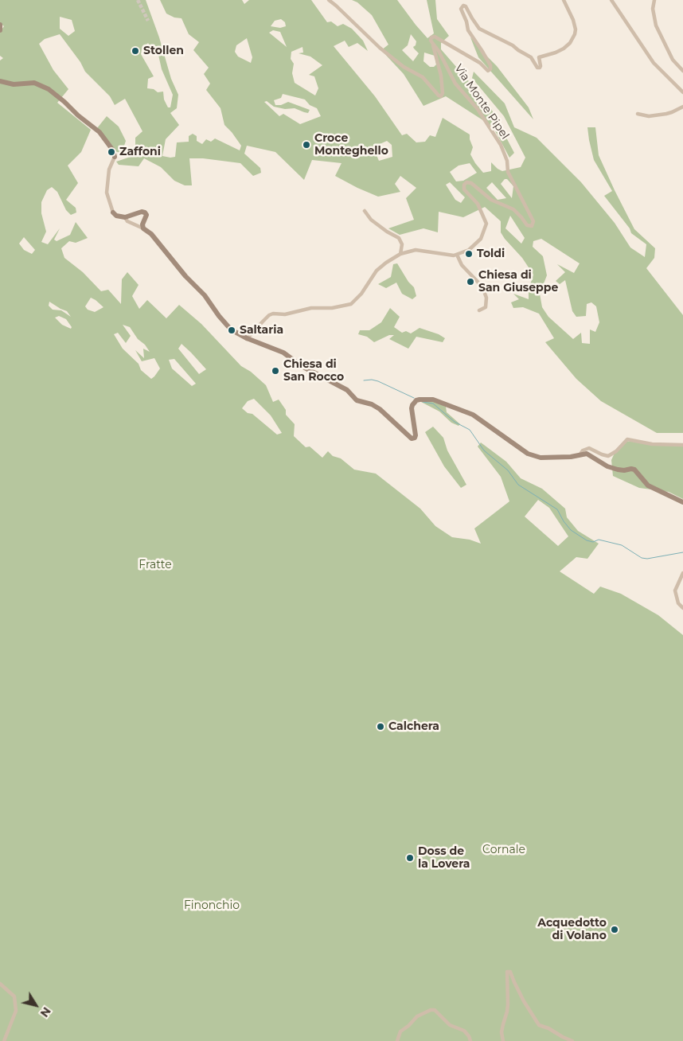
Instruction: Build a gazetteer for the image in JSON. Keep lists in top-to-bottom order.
{
  "streets": {
    "street": ["Via Monte Pipel"]
  },
  "parks": ["Fratte", "Cornale", "Finonchio"],
  "places": [
    "Stollen",
    "Croce Monteghello",
    "Zaffoni",
    "Toldi",
    "Chiesa di San Giuseppe",
    "Saltaria",
    "Chiesa di San Rocco",
    "Calchera",
    "Doss de la Lovera",
    "Acquedotto di Volano"
  ],
  "north": "bottom right"
}
